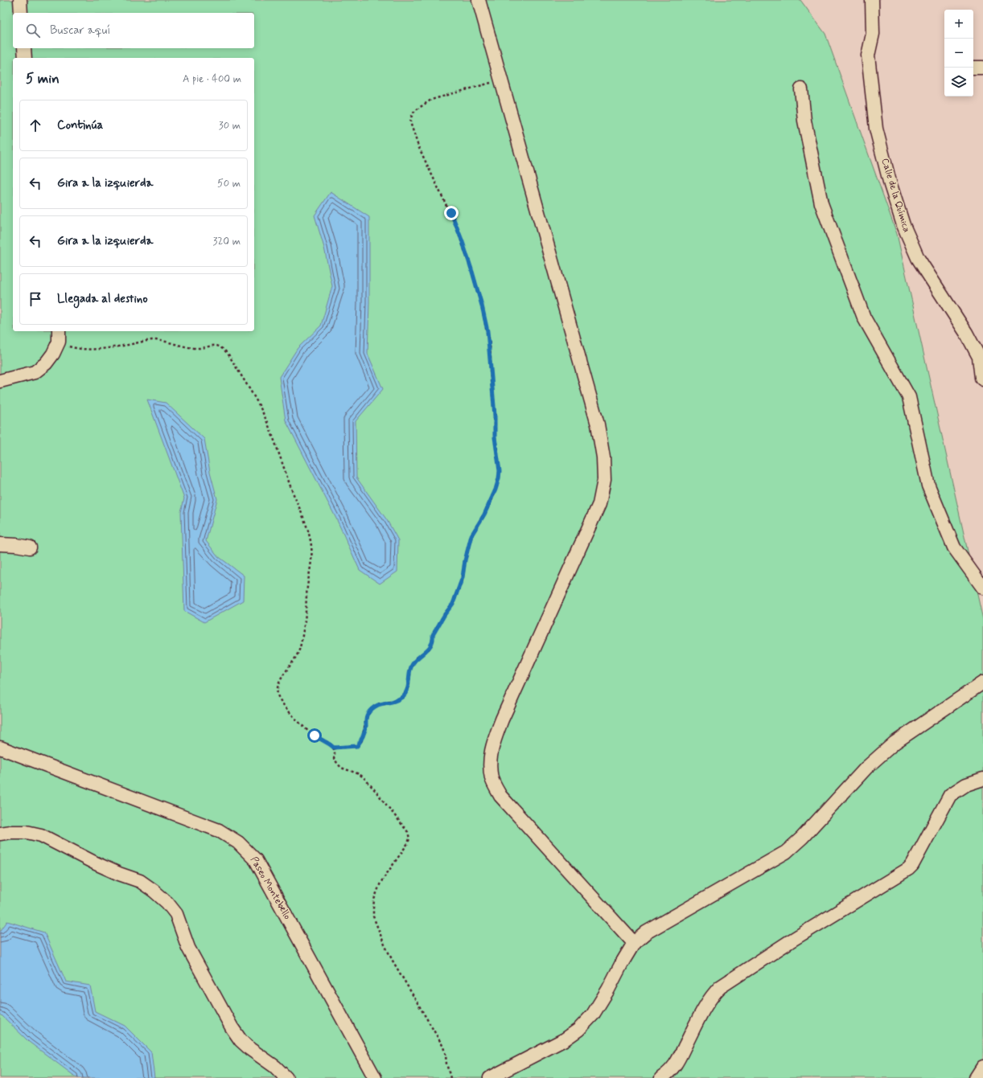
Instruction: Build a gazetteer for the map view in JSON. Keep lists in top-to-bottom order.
{
  "streets": {
    "street": ["Calle de la Química", "Paseo Montebello"]
  },
  "page": {
    "map_buttons": ["+", "−"],
    "search": "Buscar aquí",
    "heading": ["5 min", "A pie · 400 m"],
    "list": [
      ["Continúa", "30 m"],
      ["Gira a la izquierda", "50 m"],
      ["Gira a la izquierda", "320 m"],
      "Llegada al destino"
    ]
  }
}
